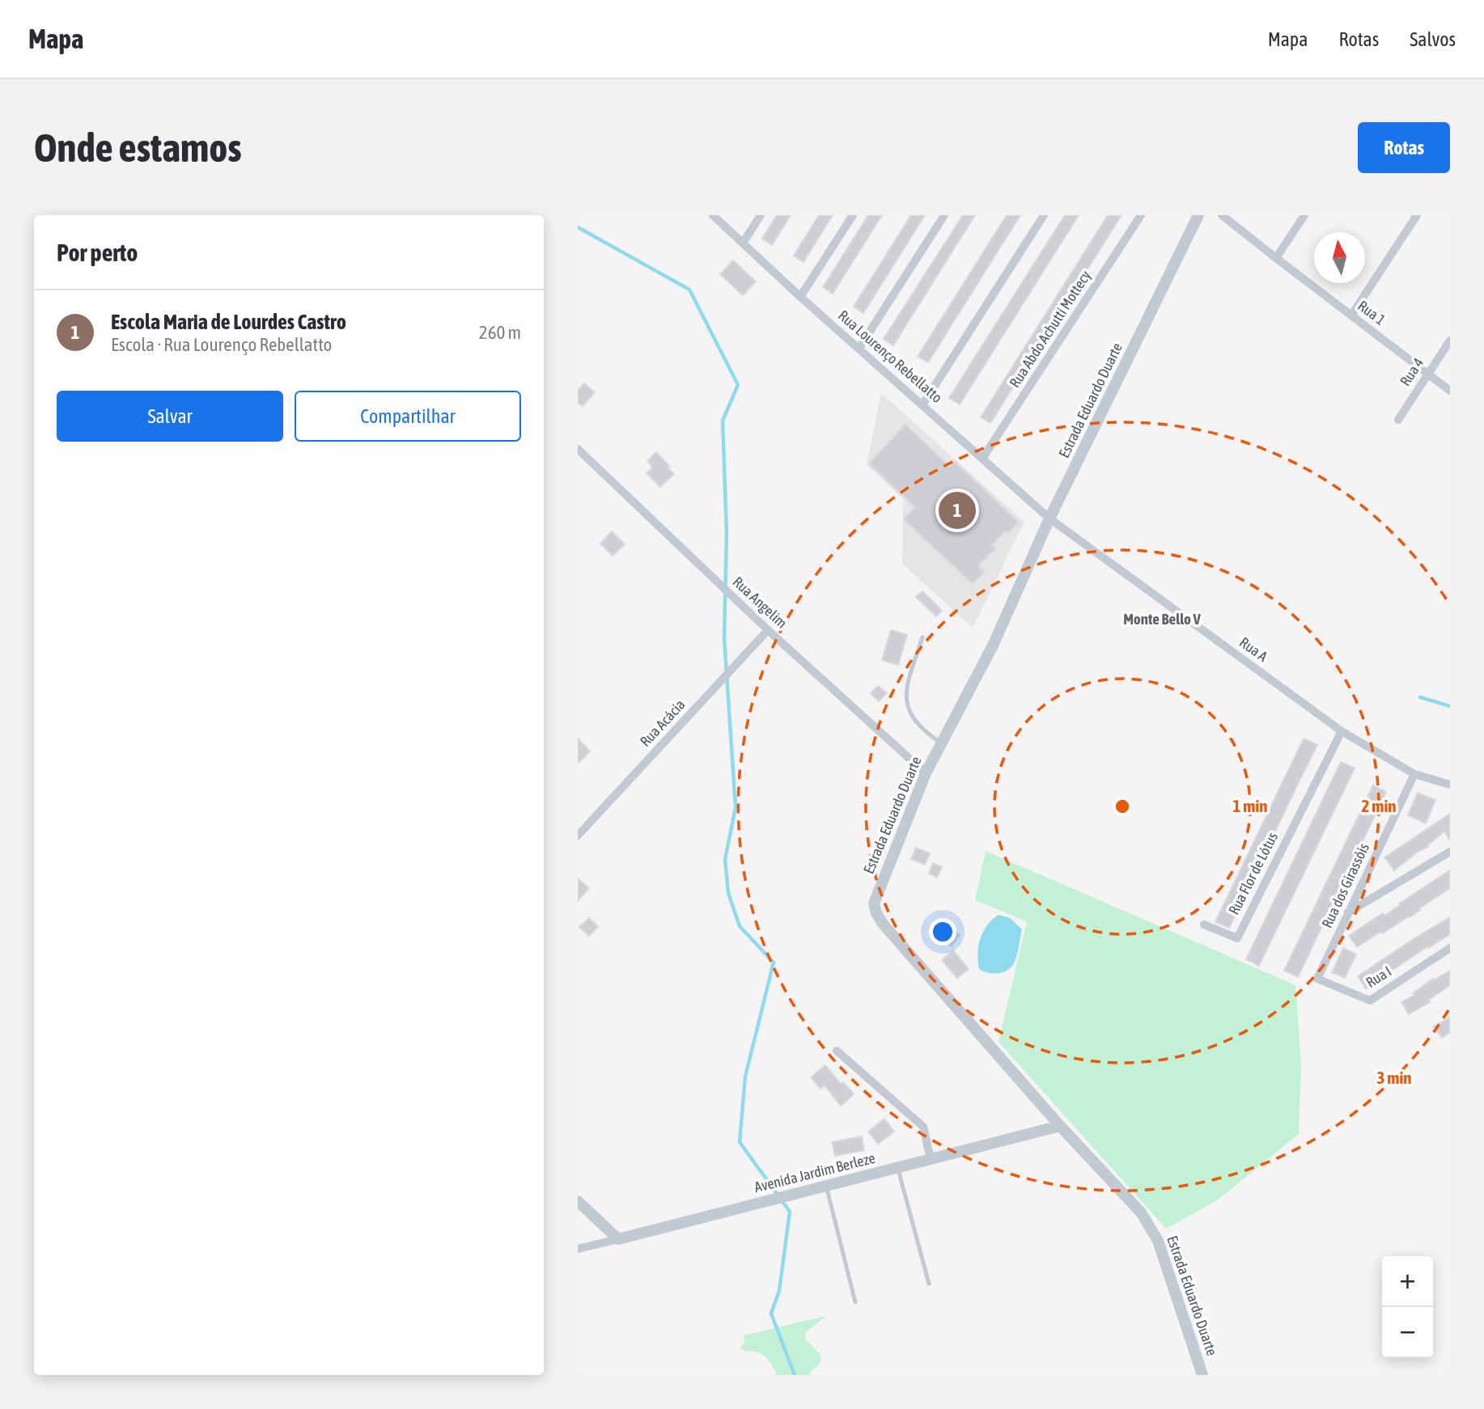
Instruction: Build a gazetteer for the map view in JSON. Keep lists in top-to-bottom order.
{
  "streets": {
    "street": [
      "Rua 1",
      "Rua Abdo Achutti Mottecy",
      "Rua Lourenço Rebellatto",
      "Rua 4",
      "Estrada Eduardo Duarte",
      "Rua Angelim",
      "Rua A",
      "Rua Acácia",
      "Rua Flor de Lótus",
      "Rua dos Girassóis",
      "Rua I",
      "Avenida Jardim Berleze"
    ]
  },
  "crossings": [
    ["Rua 1", "Rua 4"],
    ["Rua Abdo Achutti Mottecy", "Rua Lourenço Rebellatto"],
    ["Rua Lourenço Rebellatto", "Estrada Eduardo Duarte"],
    ["Rua Lourenço Rebellatto", "Rua A"],
    ["Estrada Eduardo Duarte", "Rua Angelim"],
    ["Estrada Eduardo Duarte", "Rua A"],
    ["Estrada Eduardo Duarte", "Avenida Jardim Berleze"],
    ["Rua Angelim", "Rua Acácia"],
    ["Rua A", "Rua Flor de Lótus"],
    ["Rua A", "Rua dos Girassóis"],
    ["Rua dos Girassóis", "Rua I"]
  ],
  "districts": ["Monte Bello V"],
  "north": "top",
  "page": {
    "header": "Mapa",
    "nav": ["Mapa", "Rotas", "Salvos"],
    "buttons": [
      "Rotas",
      ["Salvar", "Compartilhar"]
    ],
    "title": "Onde estamos",
    "heading": "Por perto",
    "list": [
      {
        "mark": "1",
        "name": "Escola Maria de Lourdes Castro",
        "note": "Escola · Rua Lourenço Rebellatto",
        "value": "260 m"
      }
    ],
    "pins": "1",
    "map_buttons": ["+", "−"]
  },
  "rings": ["1 min", "2 min", "3 min"]
}
